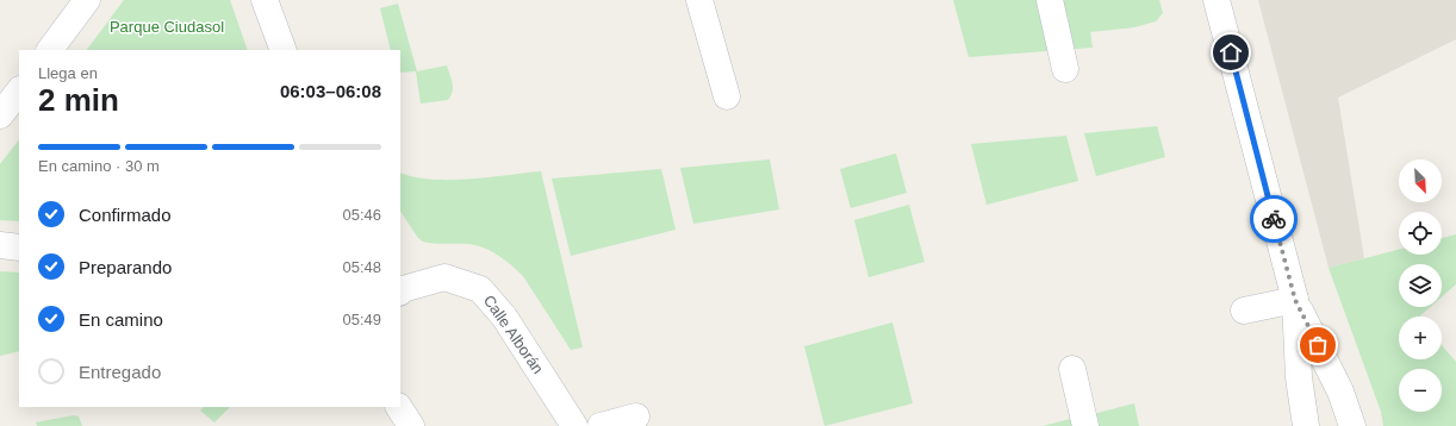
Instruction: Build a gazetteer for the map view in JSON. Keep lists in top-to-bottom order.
{
  "streets": {
    "street": ["Calle Alborán"]
  },
  "parks": ["Parque Ciudasol"],
  "north": "bottom right",
  "page": {
    "heading": ["2 min", "Llega en", "06:03–06:08"],
    "bar": "En camino · 30 m",
    "map_buttons": ["+", "−"],
    "list": [
      ["Confirmado", "05:46"],
      ["Preparando", "05:48"],
      ["En camino", "05:49"],
      "Entregado"
    ]
  }
}
